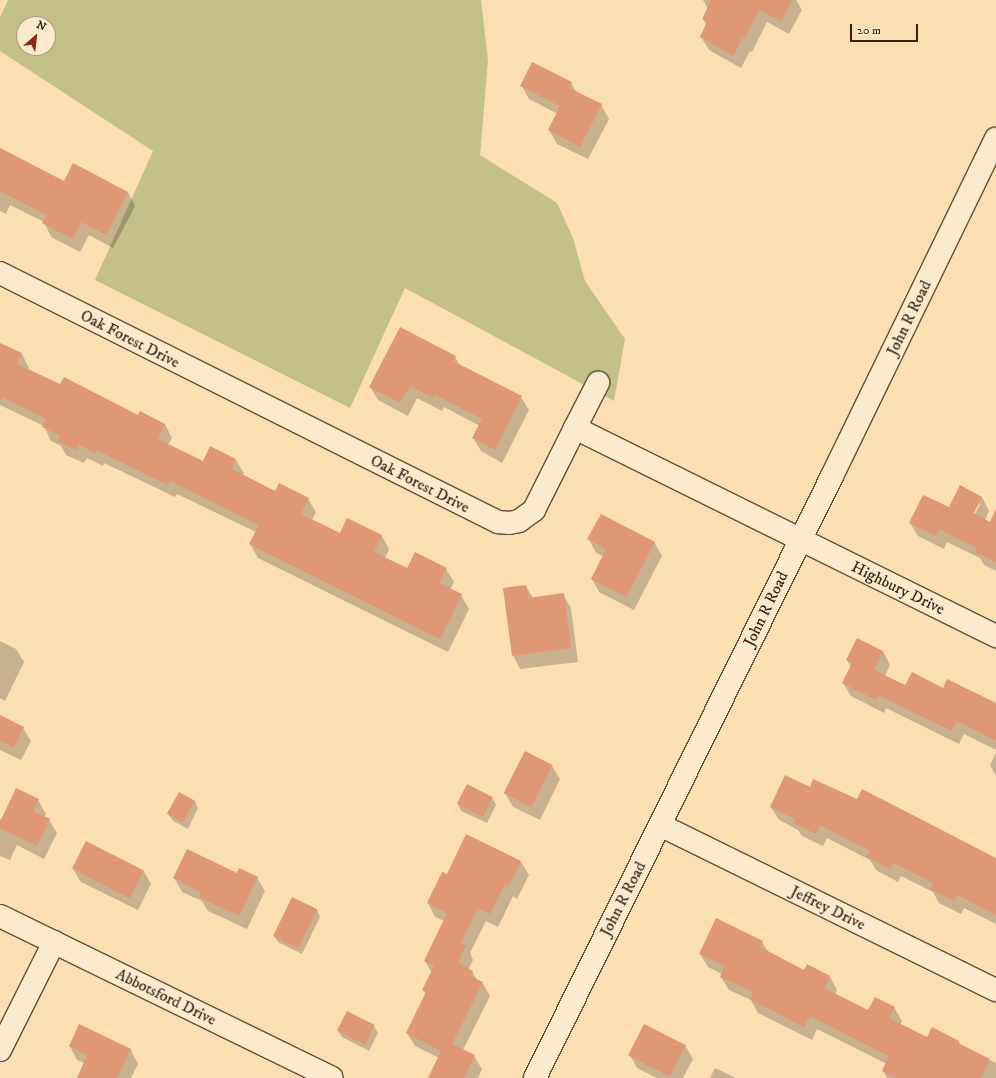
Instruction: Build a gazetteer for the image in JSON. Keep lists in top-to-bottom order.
{
  "streets": {
    "street": [
      "John R Road",
      "Oak Forest Drive",
      "Highbury Drive",
      "Jeffrey Drive",
      "Abbotsford Drive"
    ]
  },
  "crossings": [
    ["John R Road", "Highbury Drive"],
    ["John R Road", "Jeffrey Drive"]
  ],
  "scale_bar": "20 m",
  "north": "top right"
}
